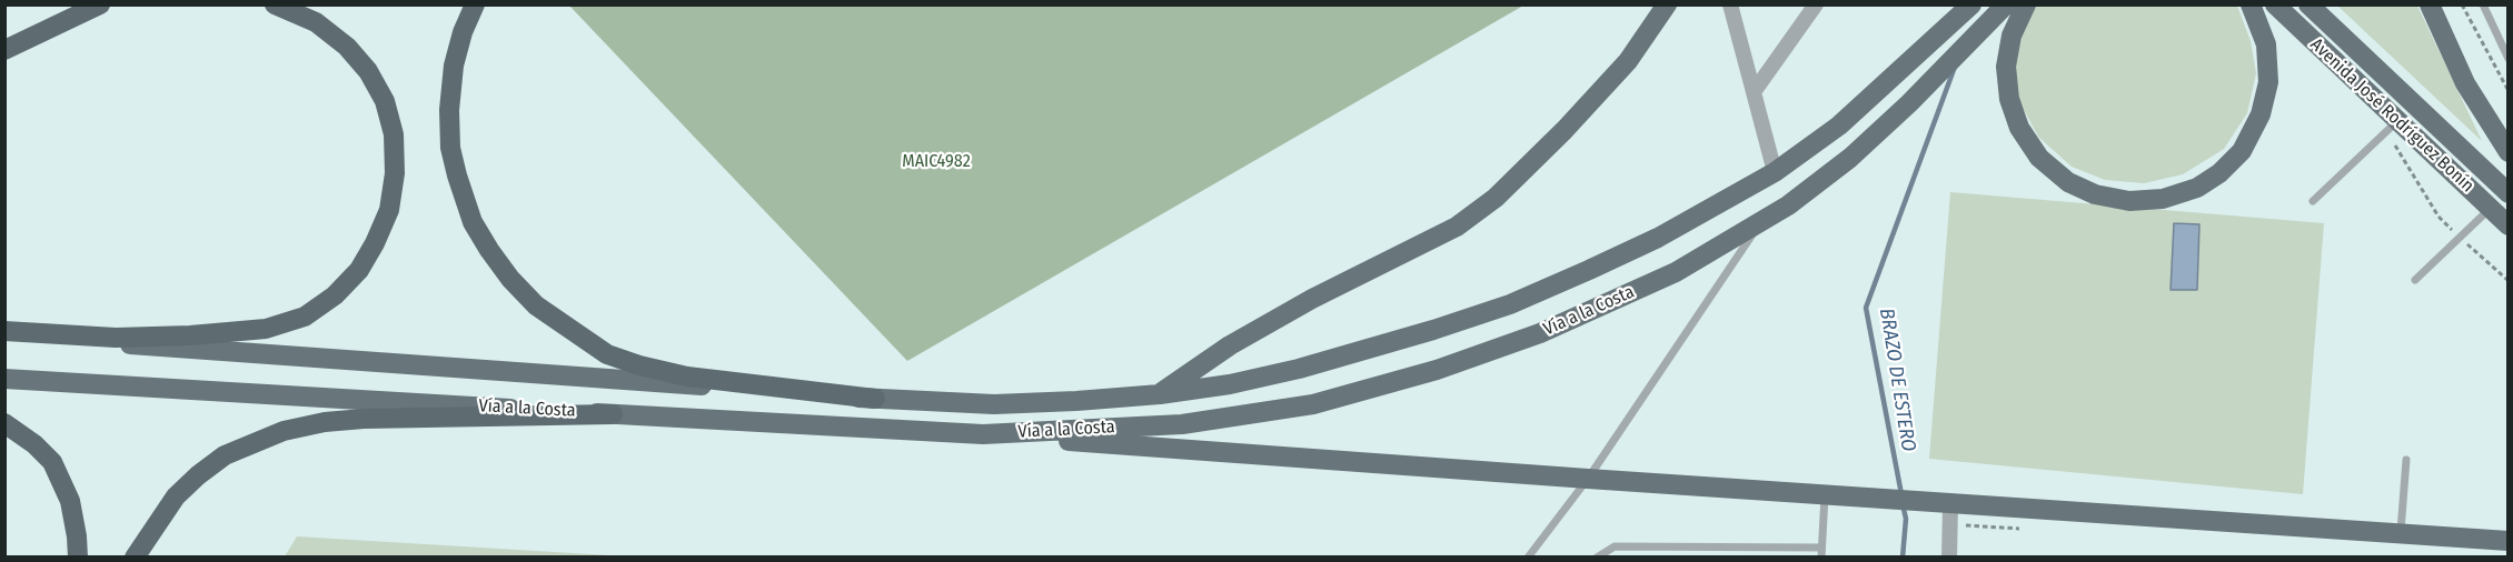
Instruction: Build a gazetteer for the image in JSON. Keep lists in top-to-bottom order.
{
  "streets": {
    "main road": ["Avenida José Rodríguez Bonín", "Vía a la Costa"]
  },
  "water": ["BRAZO DE ESTERO"],
  "parks": ["MAIC4982"]
}
